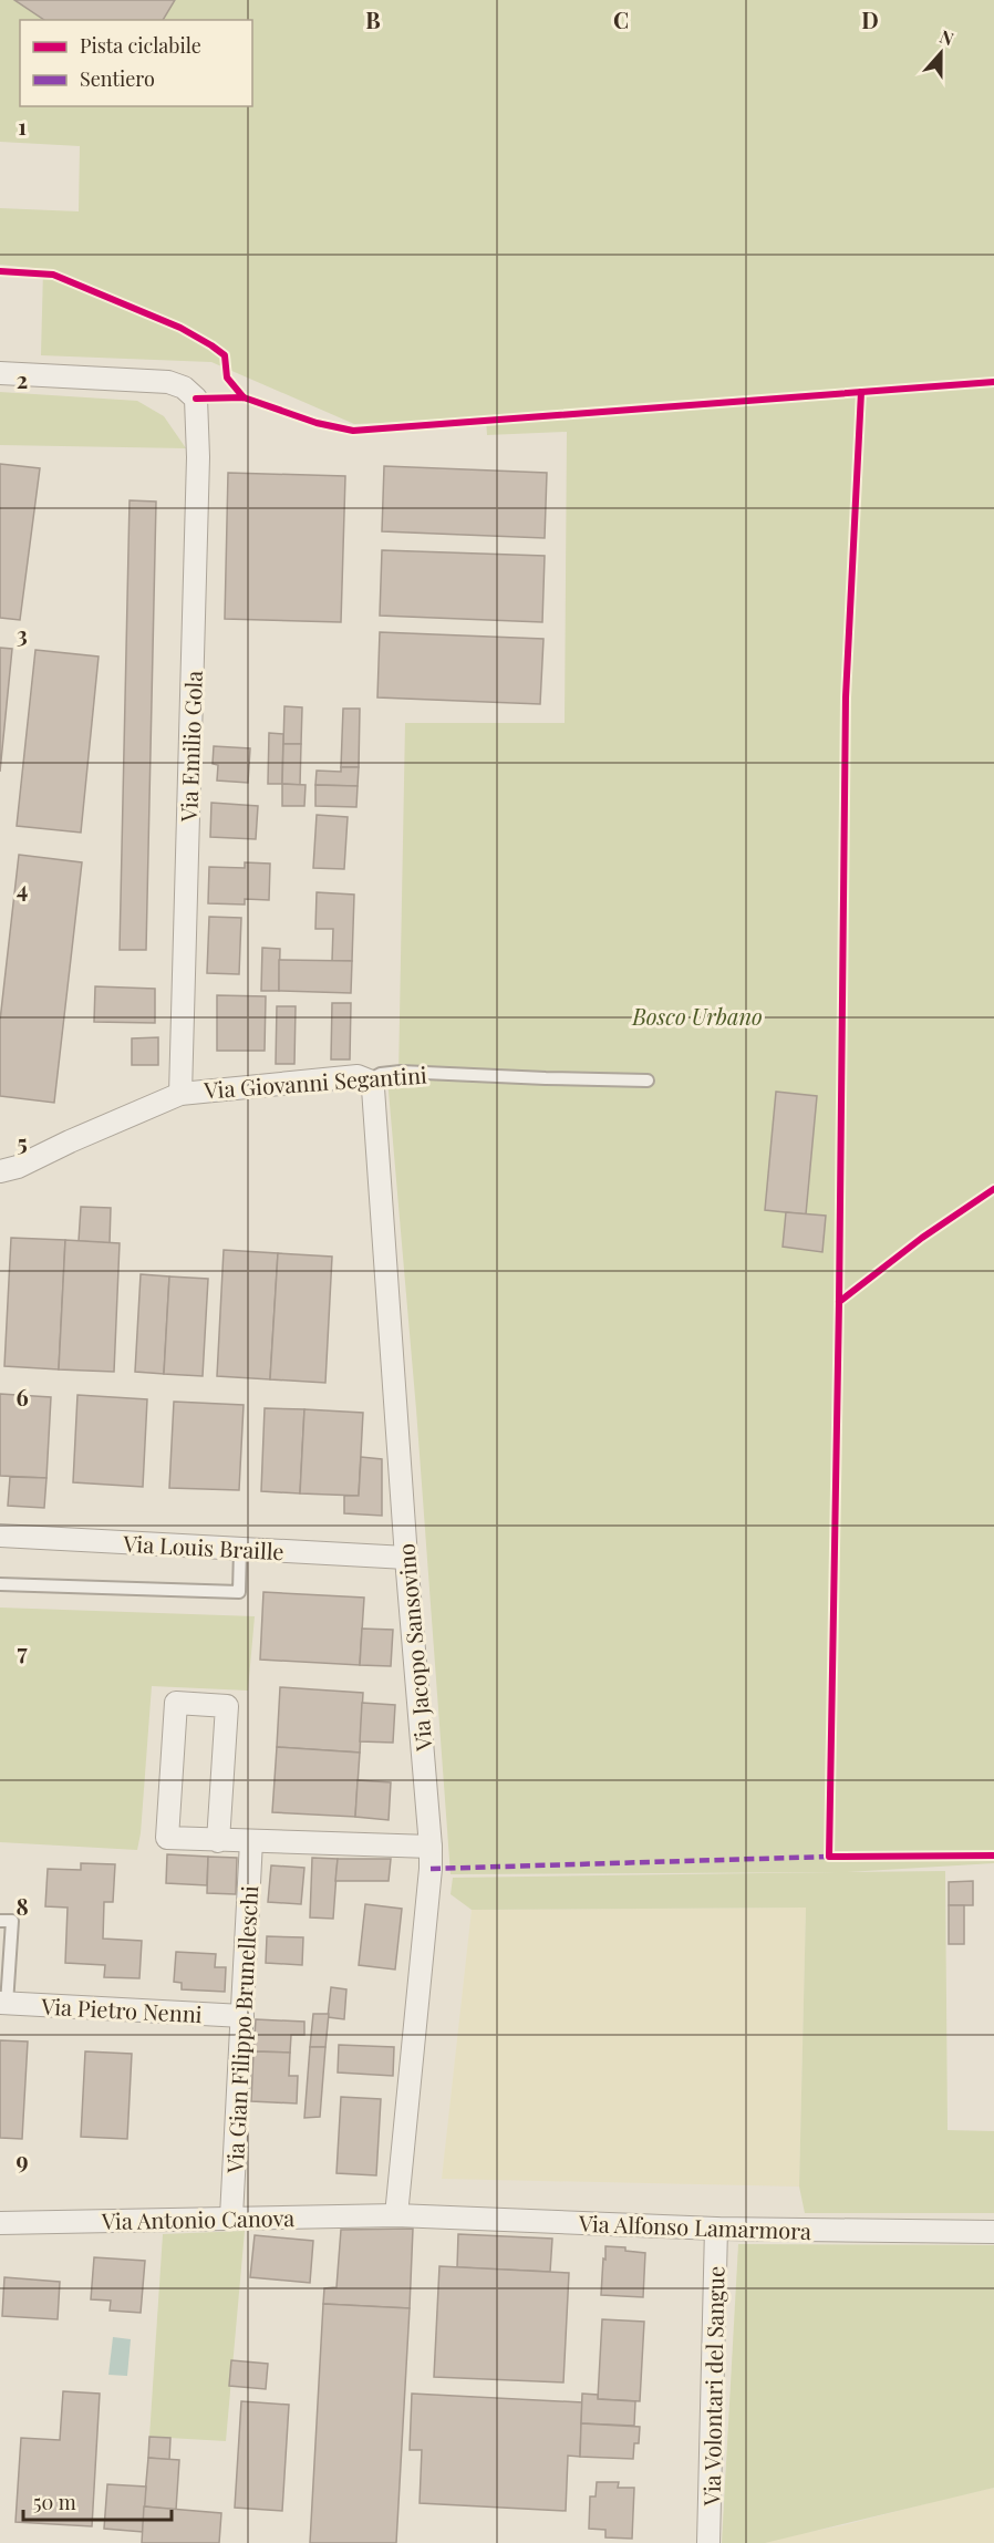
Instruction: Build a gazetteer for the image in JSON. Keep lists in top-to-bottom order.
{
  "streets": {
    "street": [
      "Via Emilio Gola",
      "Via Giovanni Segantini",
      "Via Louis Braille",
      "Via Jacopo Sansovino",
      "Via Pietro Nenni",
      "Via Gian Filippo Brunelleschi",
      "Via Antonio Canova",
      "Via Alfonso Lamarmora",
      "Via Volontari del Sangue"
    ]
  },
  "crossings": [
    ["Via Emilio Gola", "Via Giovanni Segantini"],
    ["Via Giovanni Segantini", "Via Jacopo Sansovino"],
    ["Via Louis Braille", "Via Jacopo Sansovino"],
    ["Via Jacopo Sansovino", "Via Antonio Canova"],
    ["Via Jacopo Sansovino", "Via Alfonso Lamarmora"],
    ["Via Pietro Nenni", "Via Gian Filippo Brunelleschi"],
    ["Via Gian Filippo Brunelleschi", "Via Antonio Canova"],
    ["Via Antonio Canova", "Via Alfonso Lamarmora"],
    ["Via Alfonso Lamarmora", "Via Volontari del Sangue"]
  ],
  "parks": ["Bosco Urbano"],
  "legend": ["Pista ciclabile", "Sentiero"],
  "scale_bar": "50 m",
  "north": "top",
  "grid": {
    "columns": ["B", "C", "D"],
    "rows": [
      "1",
      "2",
      "3",
      "4",
      "5",
      "6",
      "7",
      "8",
      "9"
    ]
  }
}
